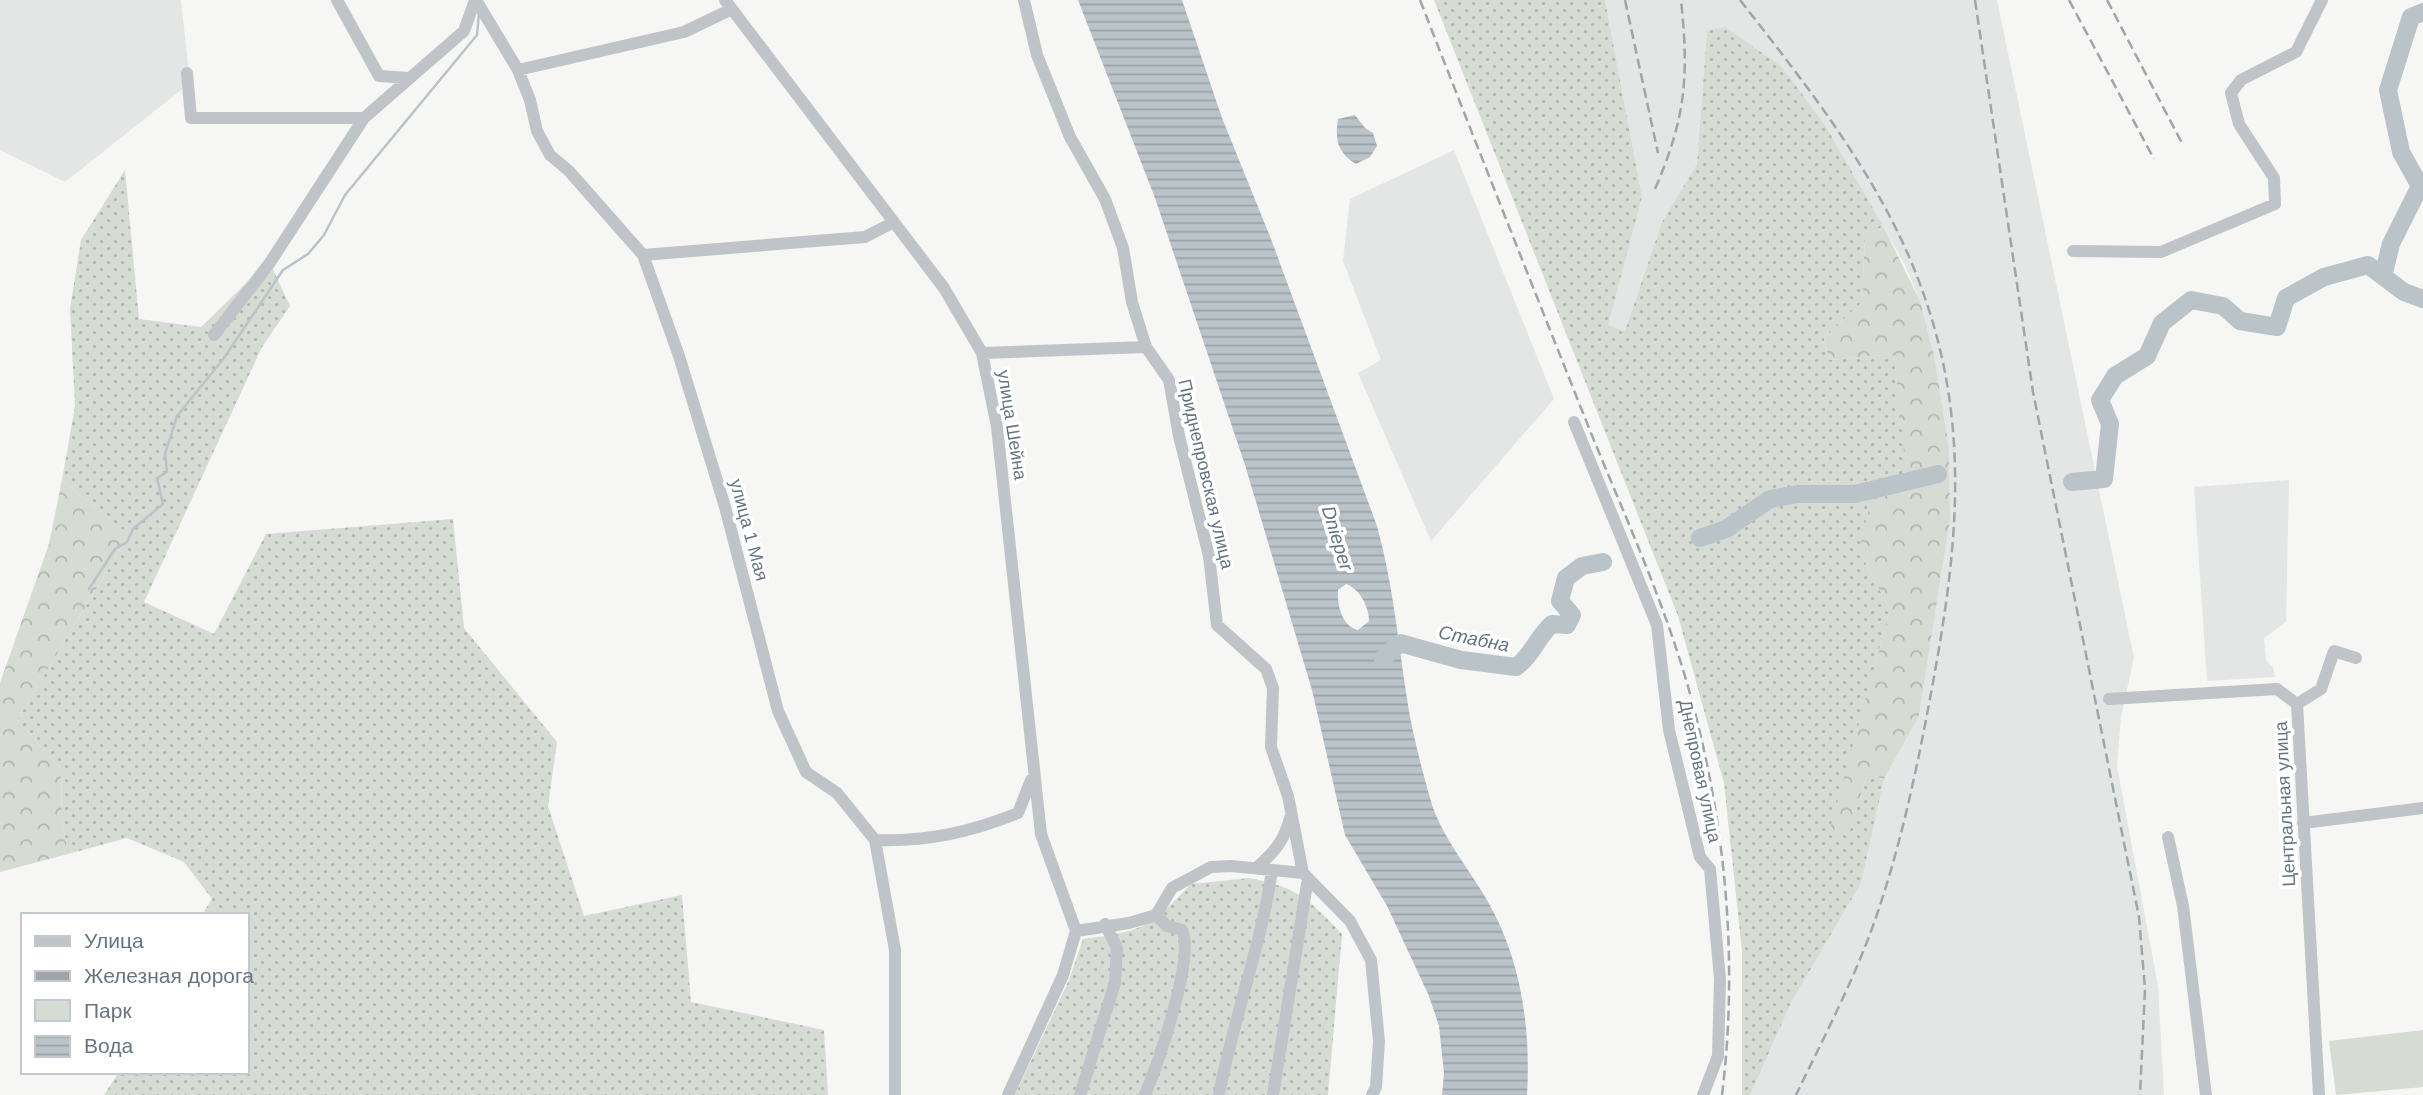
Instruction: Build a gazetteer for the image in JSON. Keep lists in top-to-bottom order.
{
  "streets": {
    "street": [
      "улица Шейна",
      "Приднепровская улица",
      "улица 1 Мая",
      "Днепровая улица",
      "Центральная улица"
    ]
  },
  "water": ["Dnieper", "Стабна"],
  "legend": [
    "Улица",
    "Железная дорога",
    "Парк",
    "Вода"
  ]
}
